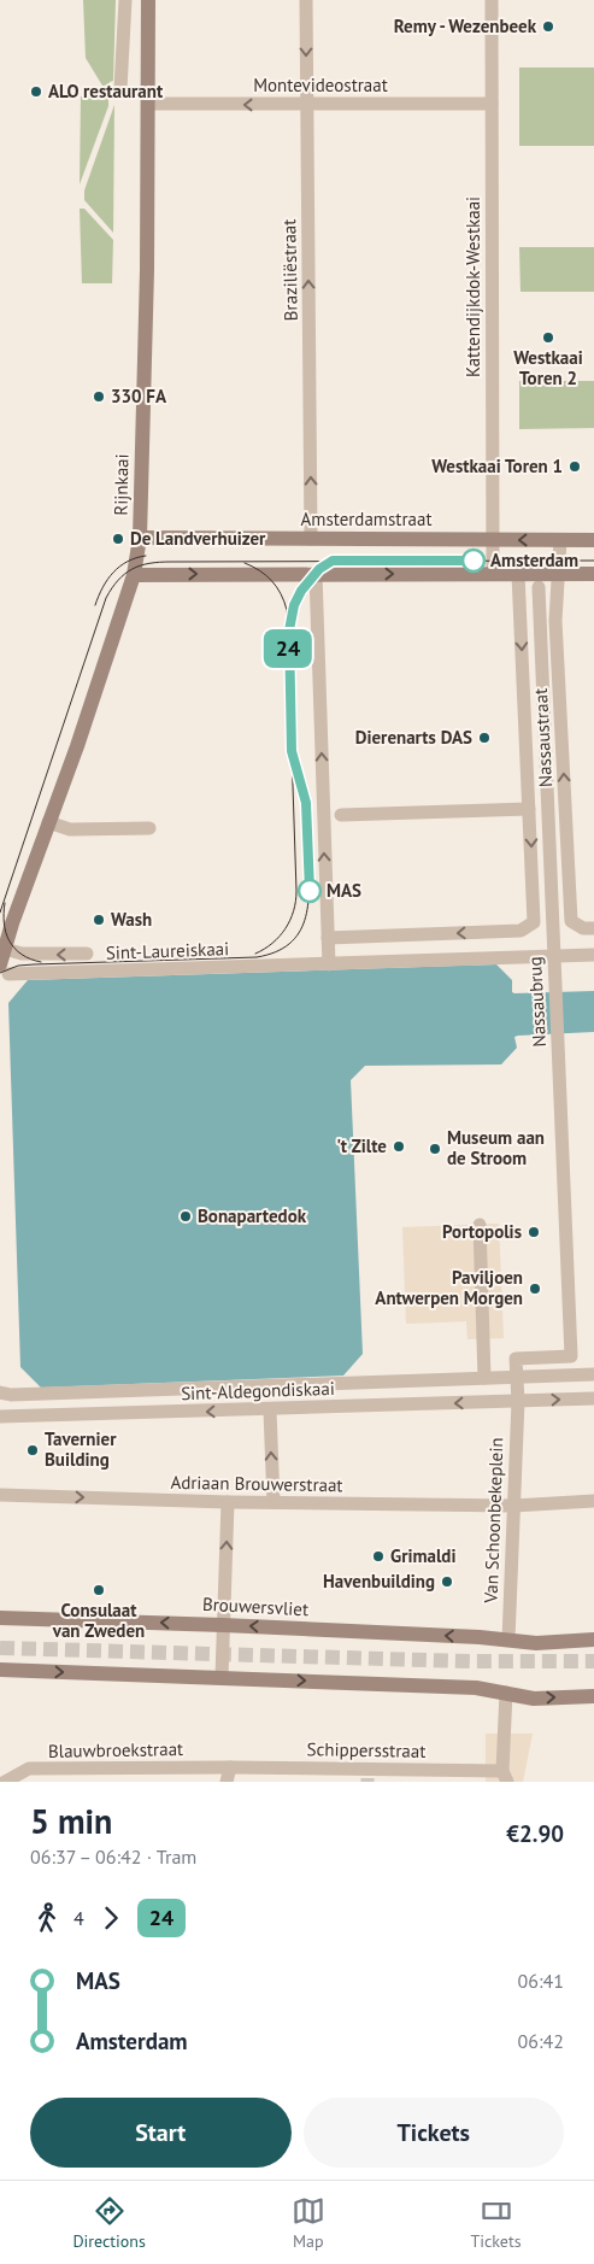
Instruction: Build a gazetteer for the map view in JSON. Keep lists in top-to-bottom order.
{
  "streets": {
    "street": [
      "Montevideostraat",
      "Braziliëstraat",
      "Kattendijkdok-Westkaai",
      "Rijnkaai",
      "Amsterdamstraat",
      "Nassaustraat",
      "Sint-Laureiskaai",
      "Nassaubrug",
      "Sint-Aldegondiskaai",
      "Adriaan Brouwerstraat",
      "Van Schoonbekeplein",
      "Brouwersvliet",
      "Blauwbroekstraat",
      "Schippersstraat"
    ]
  },
  "crossings": [
    ["Montevideostraat", "Braziliëstraat"],
    ["Montevideostraat", "Kattendijkdok-Westkaai"],
    ["Montevideostraat", "Rijnkaai"],
    ["Braziliëstraat", "Amsterdamstraat"],
    ["Kattendijkdok-Westkaai", "Amsterdamstraat"],
    ["Rijnkaai", "Amsterdamstraat"],
    ["Rijnkaai", "Sint-Laureiskaai"],
    ["Amsterdamstraat", "Nassaustraat"],
    ["Nassaustraat", "Nassaubrug"],
    ["Sint-Laureiskaai", "Nassaubrug"],
    ["Nassaubrug", "Sint-Aldegondiskaai"],
    ["Nassaubrug", "Van Schoonbekeplein"],
    ["Sint-Aldegondiskaai", "Van Schoonbekeplein"],
    ["Adriaan Brouwerstraat", "Van Schoonbekeplein"],
    ["Van Schoonbekeplein", "Brouwersvliet"],
    ["Blauwbroekstraat", "Schippersstraat"]
  ],
  "one_way": ["Montevideostraat", "Adriaan Brouwerstraat"],
  "places": [
    "Remy - Wezenbeek",
    "ALO restaurant",
    "Westkaai Toren 2",
    "330 FA",
    "Westkaai Toren 1",
    "De Landverhuizer",
    "Amsterdam",
    "Dierenarts DAS",
    "MAS",
    "Wash",
    "'t Zilte",
    "Museum aan de Stroom",
    "Bonapartedok",
    "Portopolis",
    "Paviljoen Antwerpen Morgen",
    "Tavernier Building",
    "Grimaldi",
    "Havenbuilding",
    "Consulaat van Zweden"
  ],
  "lines": ["tram line 24"],
  "page": {
    "on_map": "24",
    "heading": ["5 min", "06:37 – 06:42 · Tram", "€2.90"],
    "legs": ["4", "24"],
    "list": [
      {
        "name": "MAS",
        "value": "06:41"
      },
      {
        "name": "Amsterdam",
        "value": "06:42"
      }
    ],
    "buttons": ["Start", "Tickets"],
    "tabs": ["Directions", "Map", "Tickets"]
  }
}
